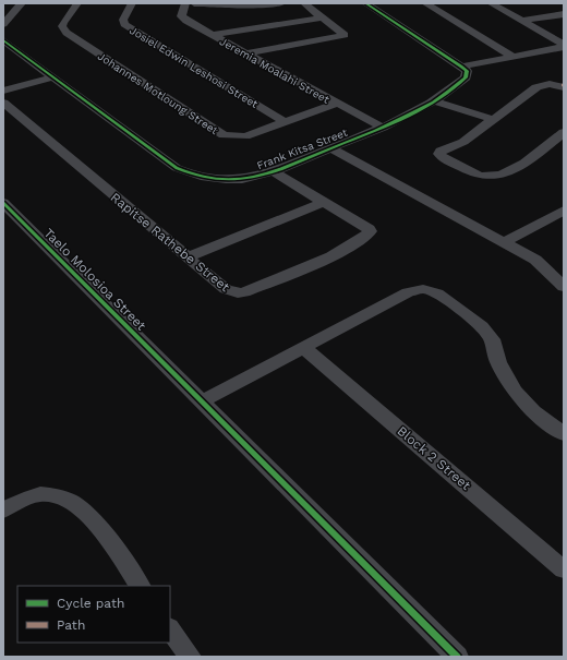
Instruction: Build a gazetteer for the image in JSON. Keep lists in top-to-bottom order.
{
  "streets": {
    "street": [
      "Josiel Edwin Leshosi Street",
      "Jeremia Moalahi Street",
      "Johannes Motloung Street",
      "Frank Kitsa Street",
      "Rapitse Rathebe Street",
      "Taelo Molosioa Street",
      "Block 2 Street"
    ]
  },
  "crossings": [
    ["Josiel Edwin Leshosi Street", "Johannes Motloung Street"],
    ["Jeremia Moalahi Street", "Johannes Motloung Street"],
    ["Jeremia Moalahi Street", "Frank Kitsa Street"],
    ["Frank Kitsa Street", "Rapitse Rathebe Street"]
  ],
  "legend": ["Cycle path", "Path"]
}
